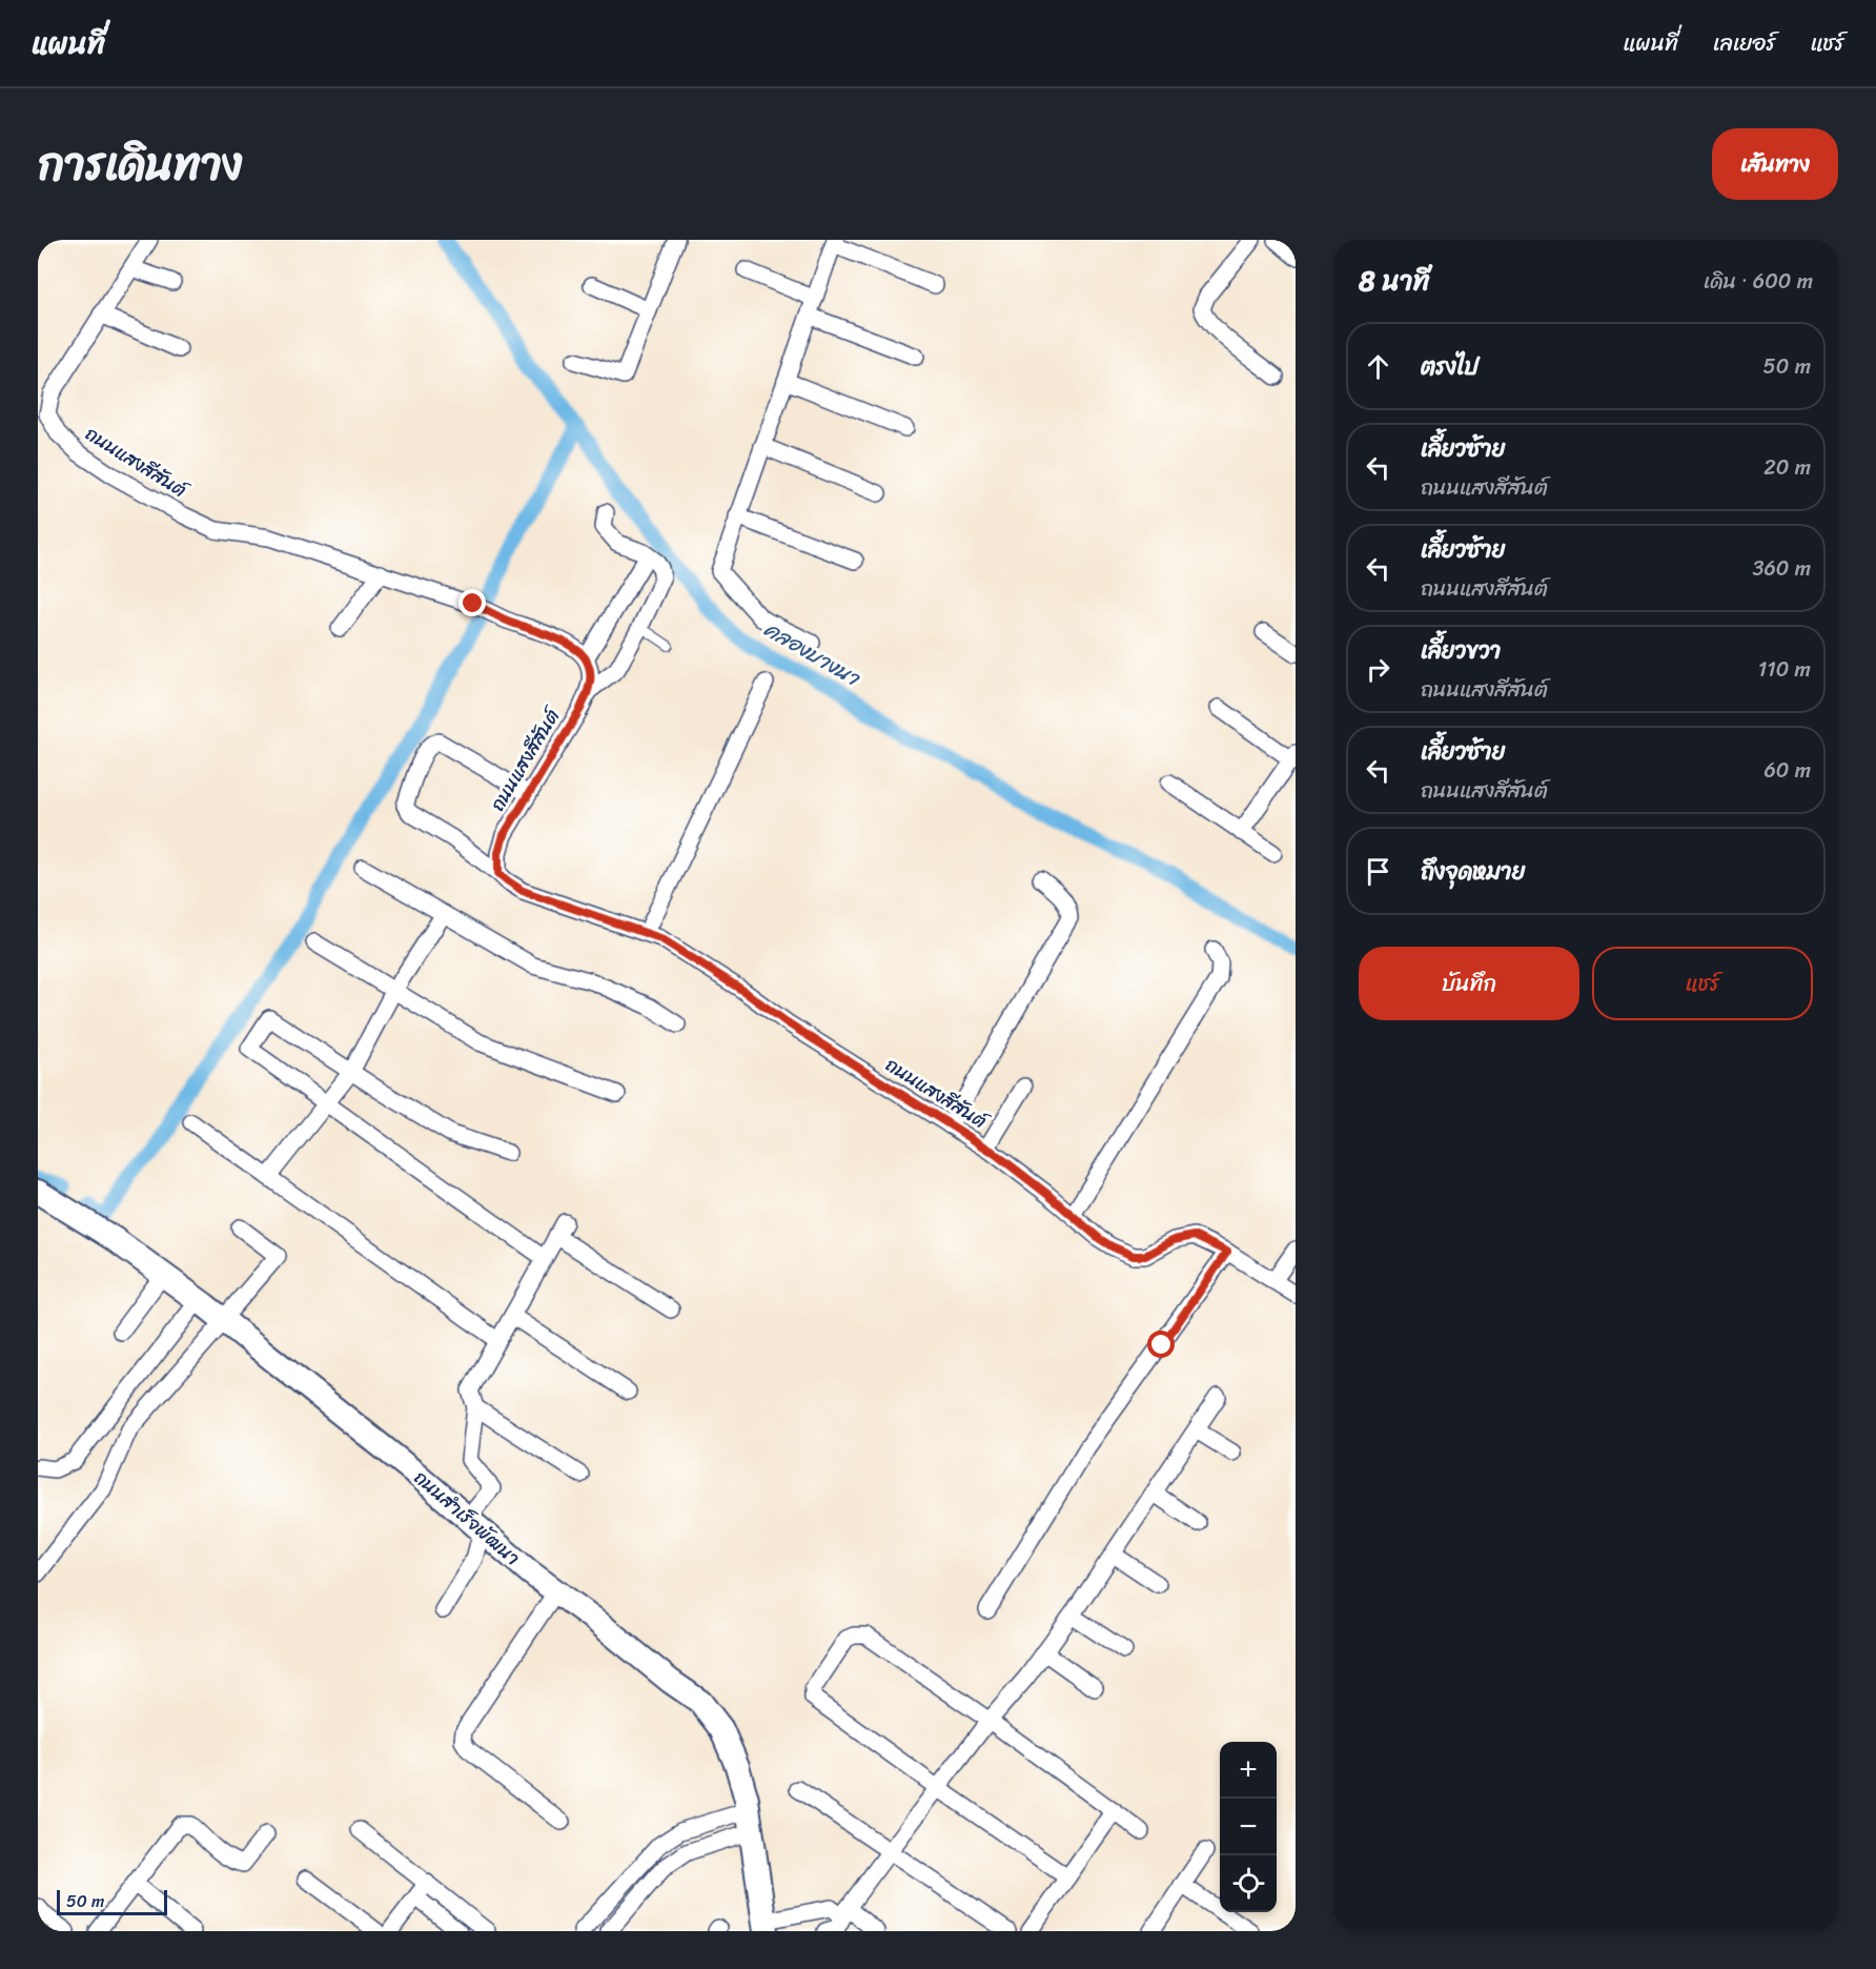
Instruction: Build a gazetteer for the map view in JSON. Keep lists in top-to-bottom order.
{
  "streets": {
    "street": ["ถนนแสงสีสันต์", "ถนนสำเร็จพัฒนา"]
  },
  "water": ["คลองบางนา"],
  "scale_bar": "50 m",
  "page": {
    "header": "แผนที่",
    "nav": ["แผนที่", "เลเยอร์", "แชร์"],
    "title": "การเดินทาง",
    "buttons": [
      "เส้นทาง",
      ["บันทึก", "แชร์"]
    ],
    "heading": ["8 นาที", "เดิน · 600 m"],
    "list": [
      ["ตรงไป", "50 m"],
      ["เลี้ยวซ้าย", "ถนนแสงสีสันต์", "20 m"],
      ["เลี้ยวซ้าย", "ถนนแสงสีสันต์", "360 m"],
      ["เลี้ยวขวา", "ถนนแสงสีสันต์", "110 m"],
      ["เลี้ยวซ้าย", "ถนนแสงสีสันต์", "60 m"],
      "ถึงจุดหมาย"
    ],
    "map_buttons": ["+", "−"],
    "scale": "50 m"
  }
}
